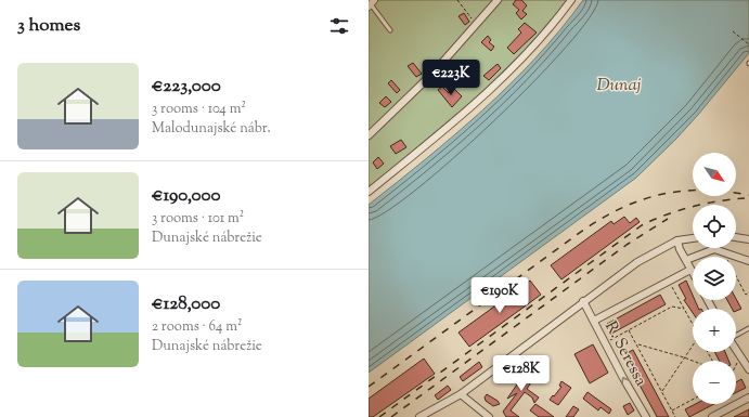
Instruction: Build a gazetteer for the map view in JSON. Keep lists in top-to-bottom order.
{
  "streets": {
    "street": ["R. Seressa"]
  },
  "one_way": ["R. Seressa"],
  "water": ["Dunaj"],
  "north": "bottom right",
  "page": {
    "heading": "3 homes",
    "list": [
      {
        "name": "€223,000",
        "note": "3 rooms · 104 m² · Malodunajské nábr."
      },
      {
        "name": "€190,000",
        "note": "3 rooms · 101 m² · Dunajské nábrežie"
      },
      {
        "name": "€128,000",
        "note": "2 rooms · 64 m² · Dunajské nábrežie"
      }
    ],
    "price": ["€223K", "€190K", "€128K"],
    "map_buttons": ["+", "−"]
  }
}
